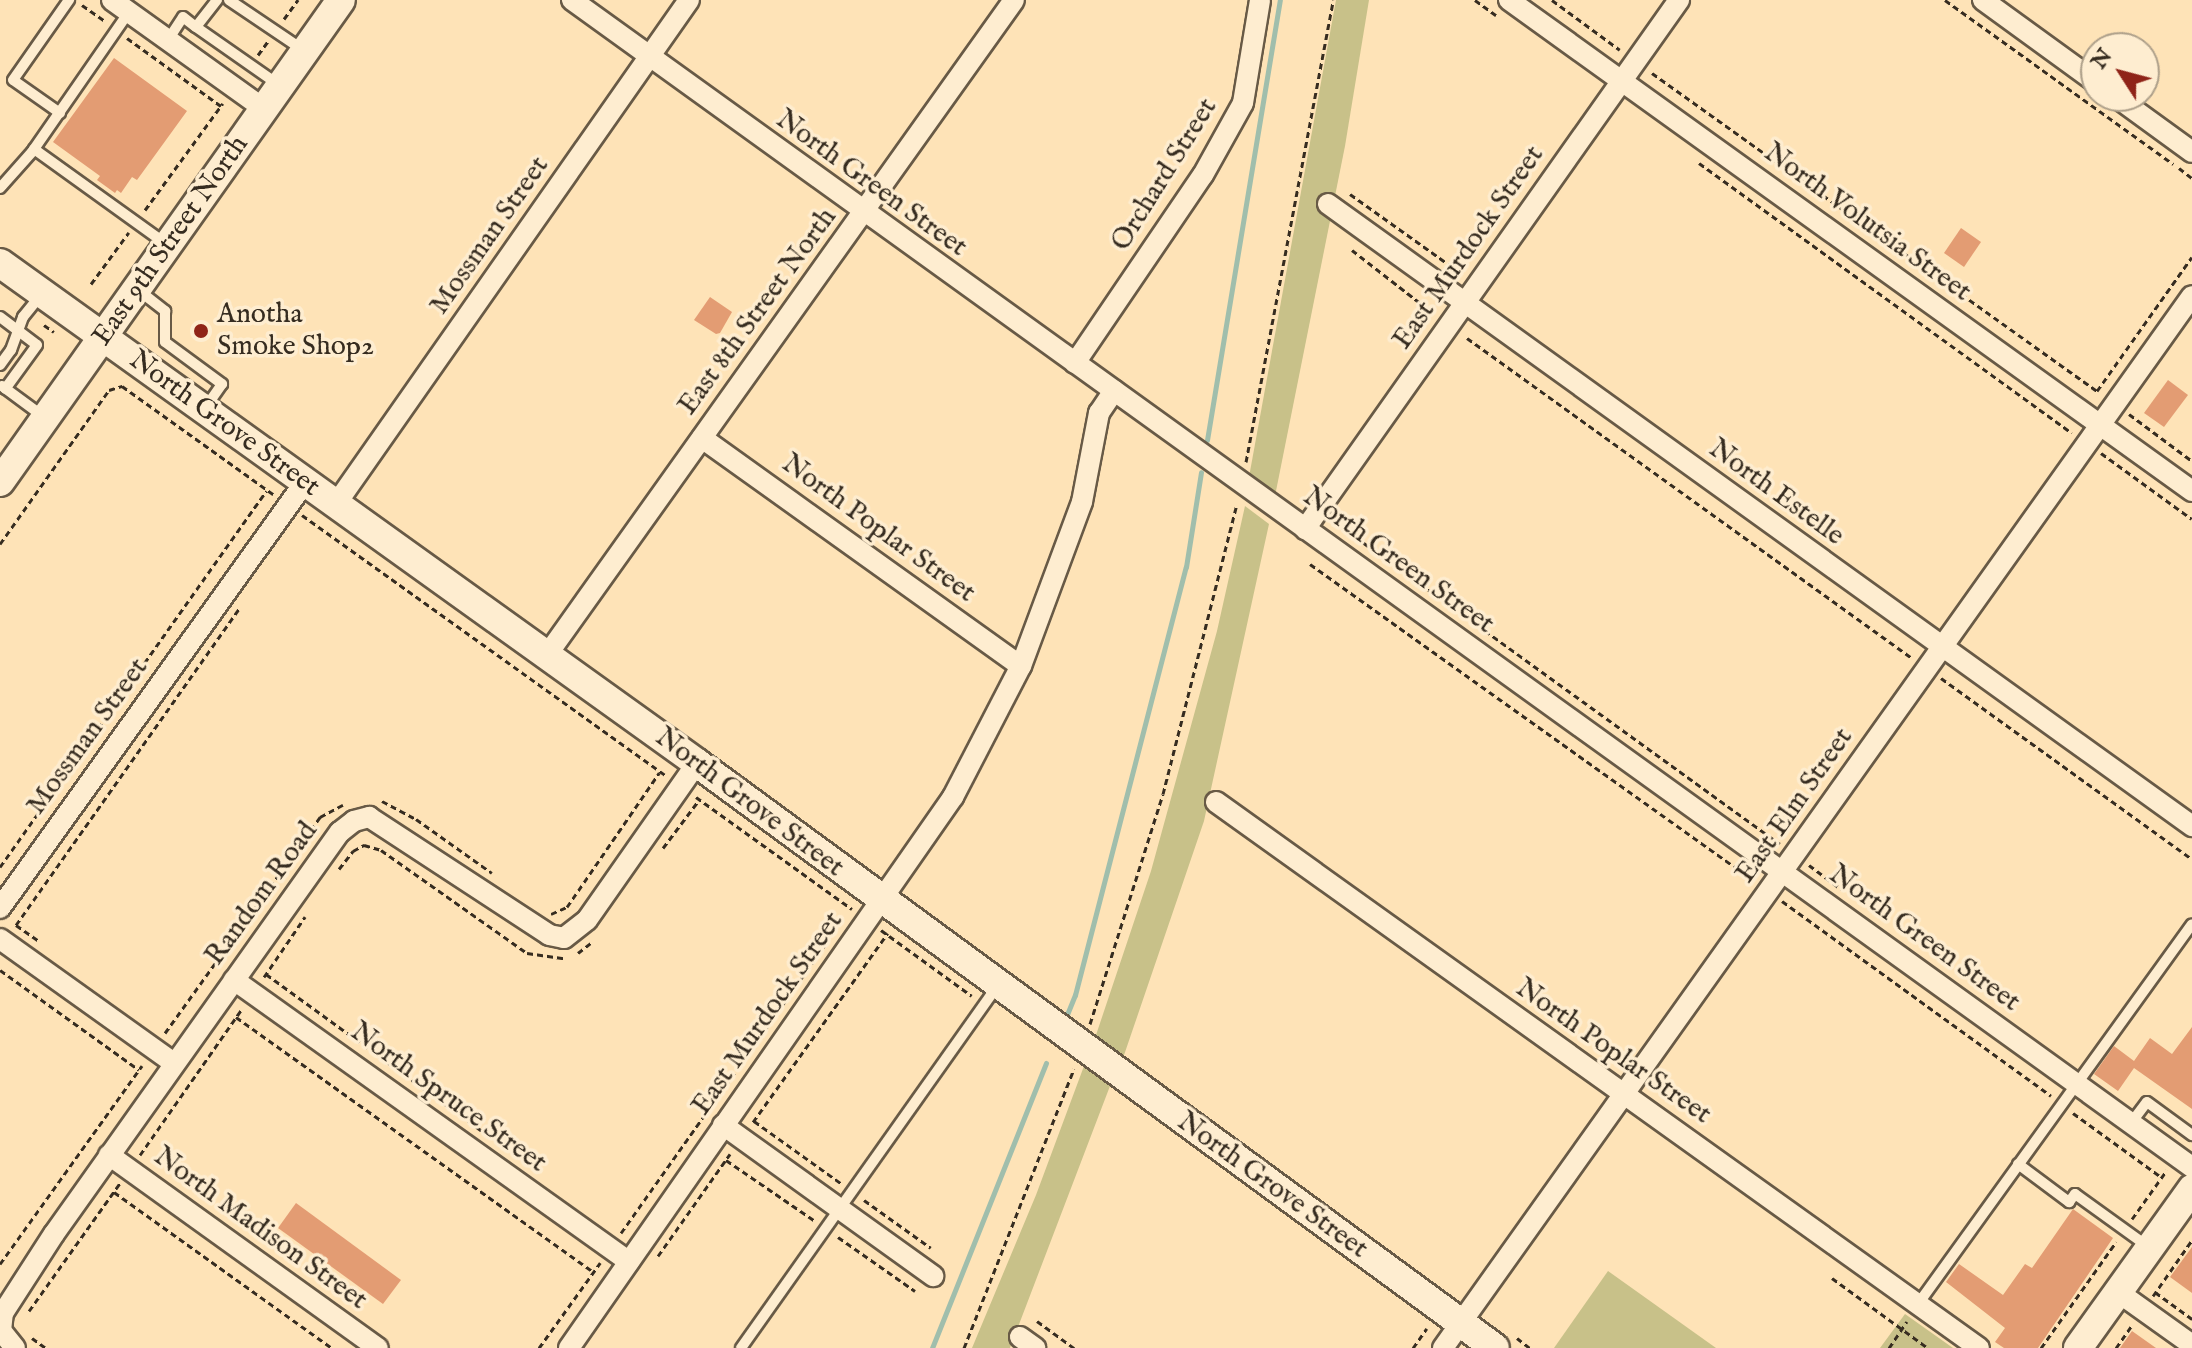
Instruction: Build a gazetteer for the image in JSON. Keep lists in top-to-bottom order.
{
  "streets": {
    "street": [
      "Orchard Street",
      "North Green Street",
      "North Volutsia Street",
      "Mossman Street",
      "East 9th Street North",
      "East Murdock Street",
      "East 8th Street North",
      "North Grove Street",
      "North Estelle",
      "North Poplar Street",
      "East Elm Street",
      "Random Road",
      "North Spruce Street",
      "North Madison Street"
    ]
  },
  "crossings": [
    ["Orchard Street", "North Green Street"],
    ["North Green Street", "Mossman Street"],
    ["North Green Street", "East Murdock Street"],
    ["North Green Street", "East 8th Street North"],
    ["North Green Street", "East Elm Street"],
    ["North Volutsia Street", "East Murdock Street"],
    ["North Volutsia Street", "East Elm Street"],
    ["Mossman Street", "North Grove Street"],
    ["East 9th Street North", "North Grove Street"],
    ["East Murdock Street", "North Grove Street"],
    ["East Murdock Street", "North Estelle"],
    ["East Murdock Street", "North Poplar Street"],
    ["East Murdock Street", "North Spruce Street"],
    ["East 8th Street North", "North Grove Street"],
    ["East 8th Street North", "North Poplar Street"],
    ["North Grove Street", "East Elm Street"],
    ["North Grove Street", "Random Road"],
    ["North Estelle", "East Elm Street"],
    ["North Poplar Street", "East Elm Street"],
    ["Random Road", "North Spruce Street"],
    ["Random Road", "North Madison Street"]
  ],
  "places": ["Anotha Smoke Shop2"],
  "north": "top left"
}
